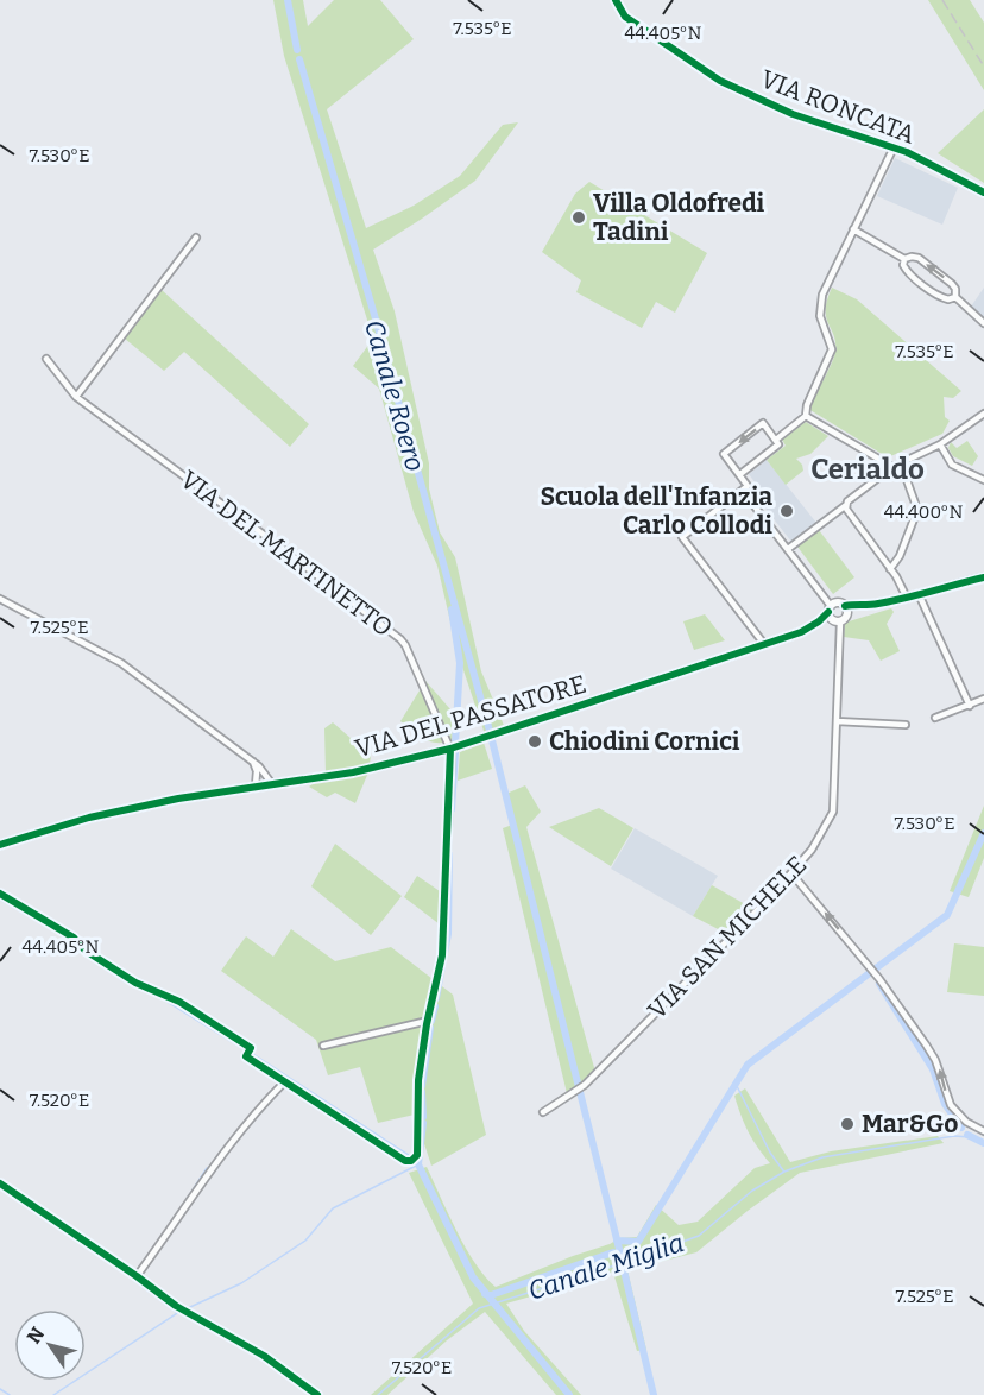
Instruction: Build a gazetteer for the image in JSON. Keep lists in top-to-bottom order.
{
  "streets": {
    "street": [
      "VIA RONCATA",
      "VIA DEL MARTINETTO",
      "VIA DEL PASSATORE",
      "VIA SAN MICHELE"
    ]
  },
  "crossings": [
    ["VIA DEL MARTINETTO", "VIA DEL PASSATORE"],
    ["VIA DEL PASSATORE", "VIA SAN MICHELE"]
  ],
  "districts": ["Cerialdo"],
  "water": ["Canale Roero", "Canale Miglia"],
  "places": [
    "Villa Oldofredi Tadini",
    "Scuola dell'Infanzia Carlo Collodi",
    "Chiodini Cornici",
    "Mar&Go"
  ],
  "north": "top left",
  "coordinates": [
    "7.535°E",
    "44.405°N",
    "7.530°E",
    "44.400°N",
    "7.525°E",
    "7.520°E"
  ]
}
